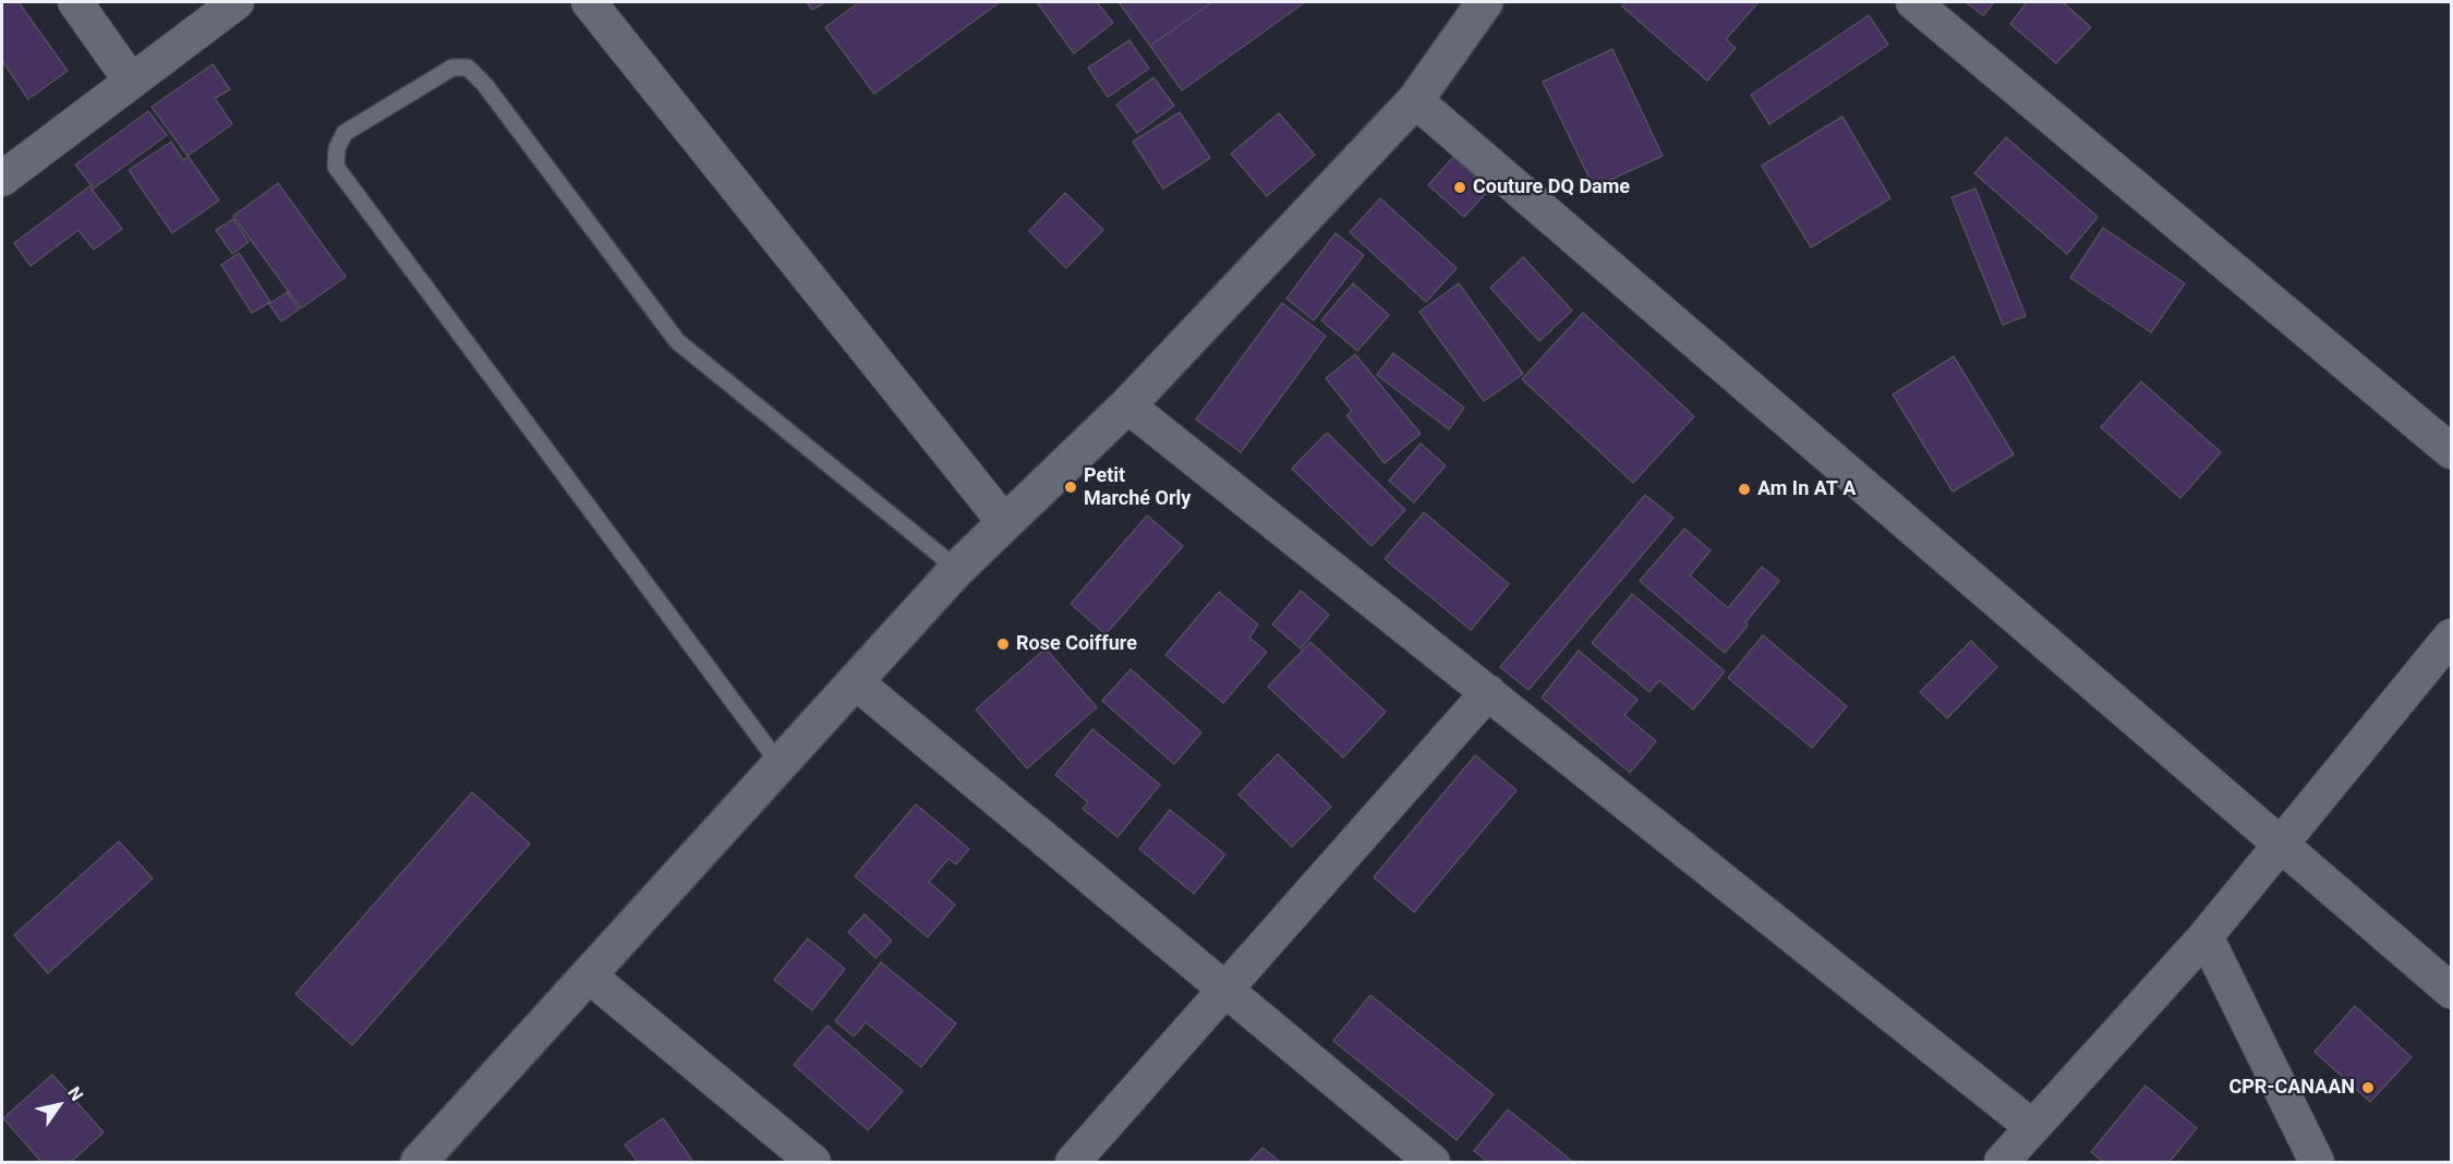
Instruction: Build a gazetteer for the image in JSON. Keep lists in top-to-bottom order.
{
  "places": [
    "Couture DQ Dame",
    "Petit Marché Orly",
    "Am In AT A",
    "Rose Coiffure",
    "CPR-CANAAN"
  ],
  "north": "top right"
}
